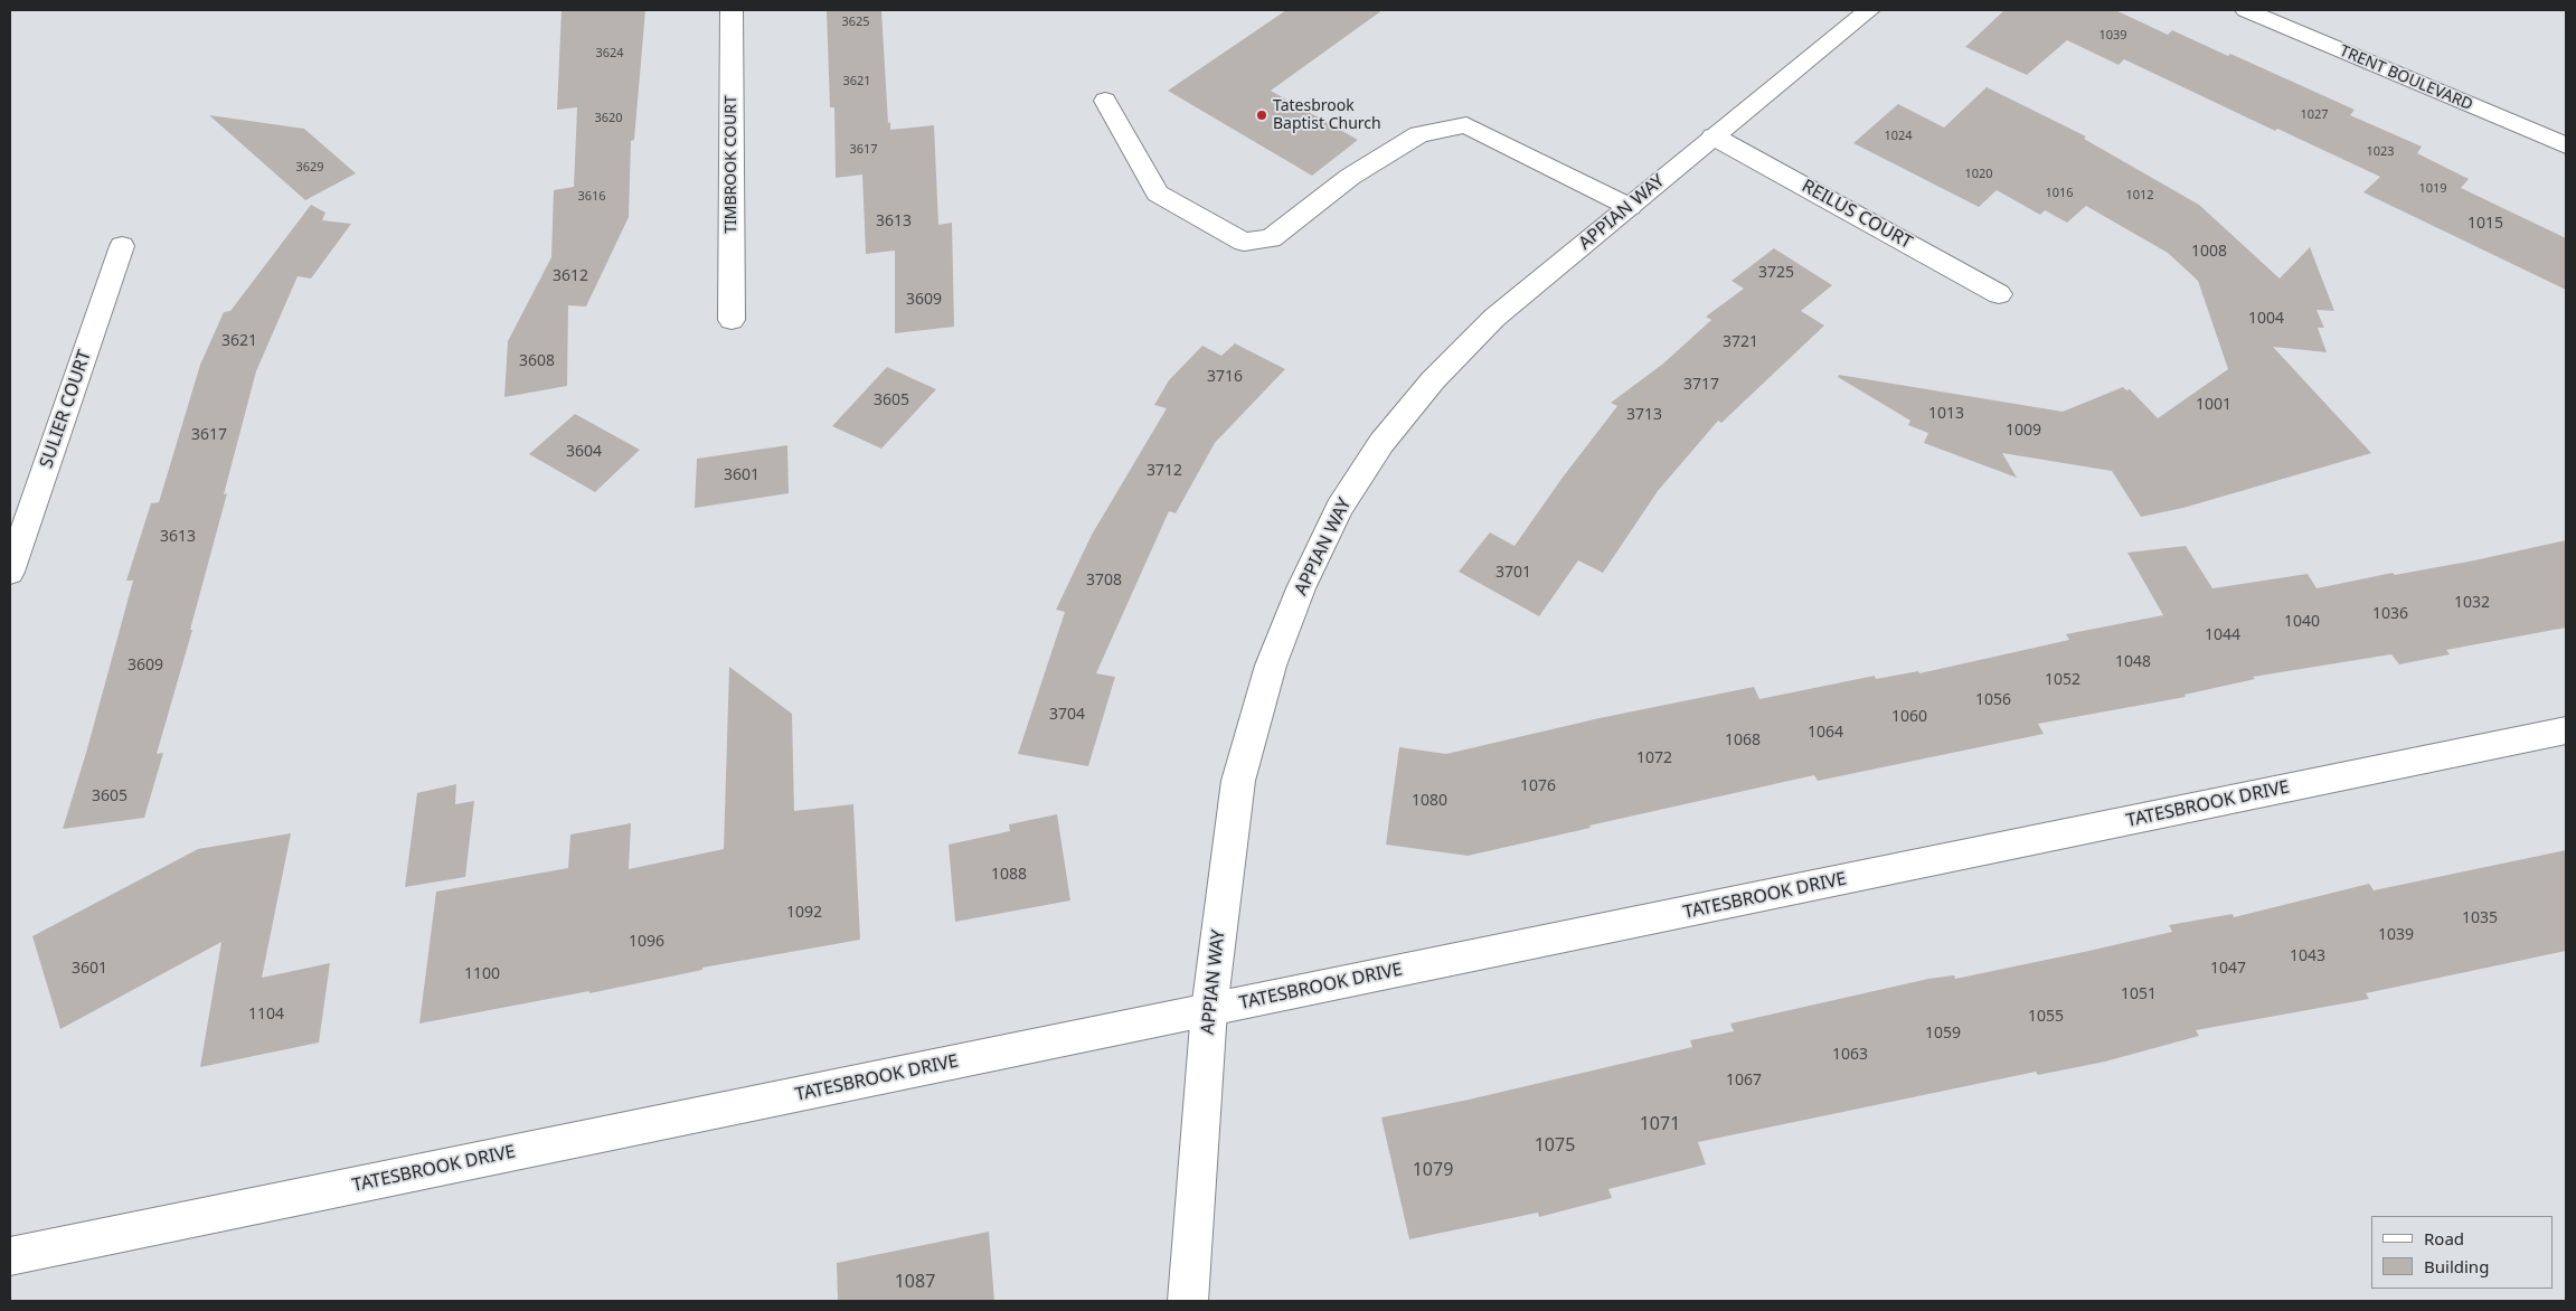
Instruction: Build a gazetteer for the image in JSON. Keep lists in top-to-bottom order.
{
  "streets": {
    "street": [
      "TRENT BOULEVARD",
      "TIMBROOK COURT",
      "APPIAN WAY",
      "REILUS COURT",
      "SULIER COURT",
      "TATESBROOK DRIVE"
    ]
  },
  "crossings": [
    ["APPIAN WAY", "REILUS COURT"],
    ["APPIAN WAY", "TATESBROOK DRIVE"]
  ],
  "places": ["Tatesbrook Baptist Church"],
  "house_numbers": [
    "3625",
    "1039",
    "3624",
    "3621",
    "1027",
    "3620",
    "1024",
    "3617",
    "1023",
    "3629",
    "1020",
    "1019",
    "1016",
    "1012",
    "3616",
    "3613",
    "1015",
    "1008",
    "3725",
    "3612",
    "3609",
    "1004",
    "3621",
    "3721",
    "3608",
    "3716",
    "3717",
    "3605",
    "1001",
    "1013",
    "3713",
    "1009",
    "3617",
    "3604",
    "3712",
    "3601",
    "3613",
    "3701",
    "3708",
    "1032",
    "1036",
    "1040",
    "1044",
    "1048",
    "3609",
    "1052",
    "1056",
    "3704",
    "1060",
    "1064",
    "1068",
    "1072",
    "1076",
    "3605",
    "1080",
    "1088",
    "1092",
    "1035",
    "1039",
    "1096",
    "1043",
    "3601",
    "1047",
    "1100",
    "1051",
    "1104",
    "1055",
    "1059",
    "1063",
    "1067",
    "1071",
    "1075",
    "1079",
    "1087"
  ],
  "legend": ["Road", "Building"]
}
